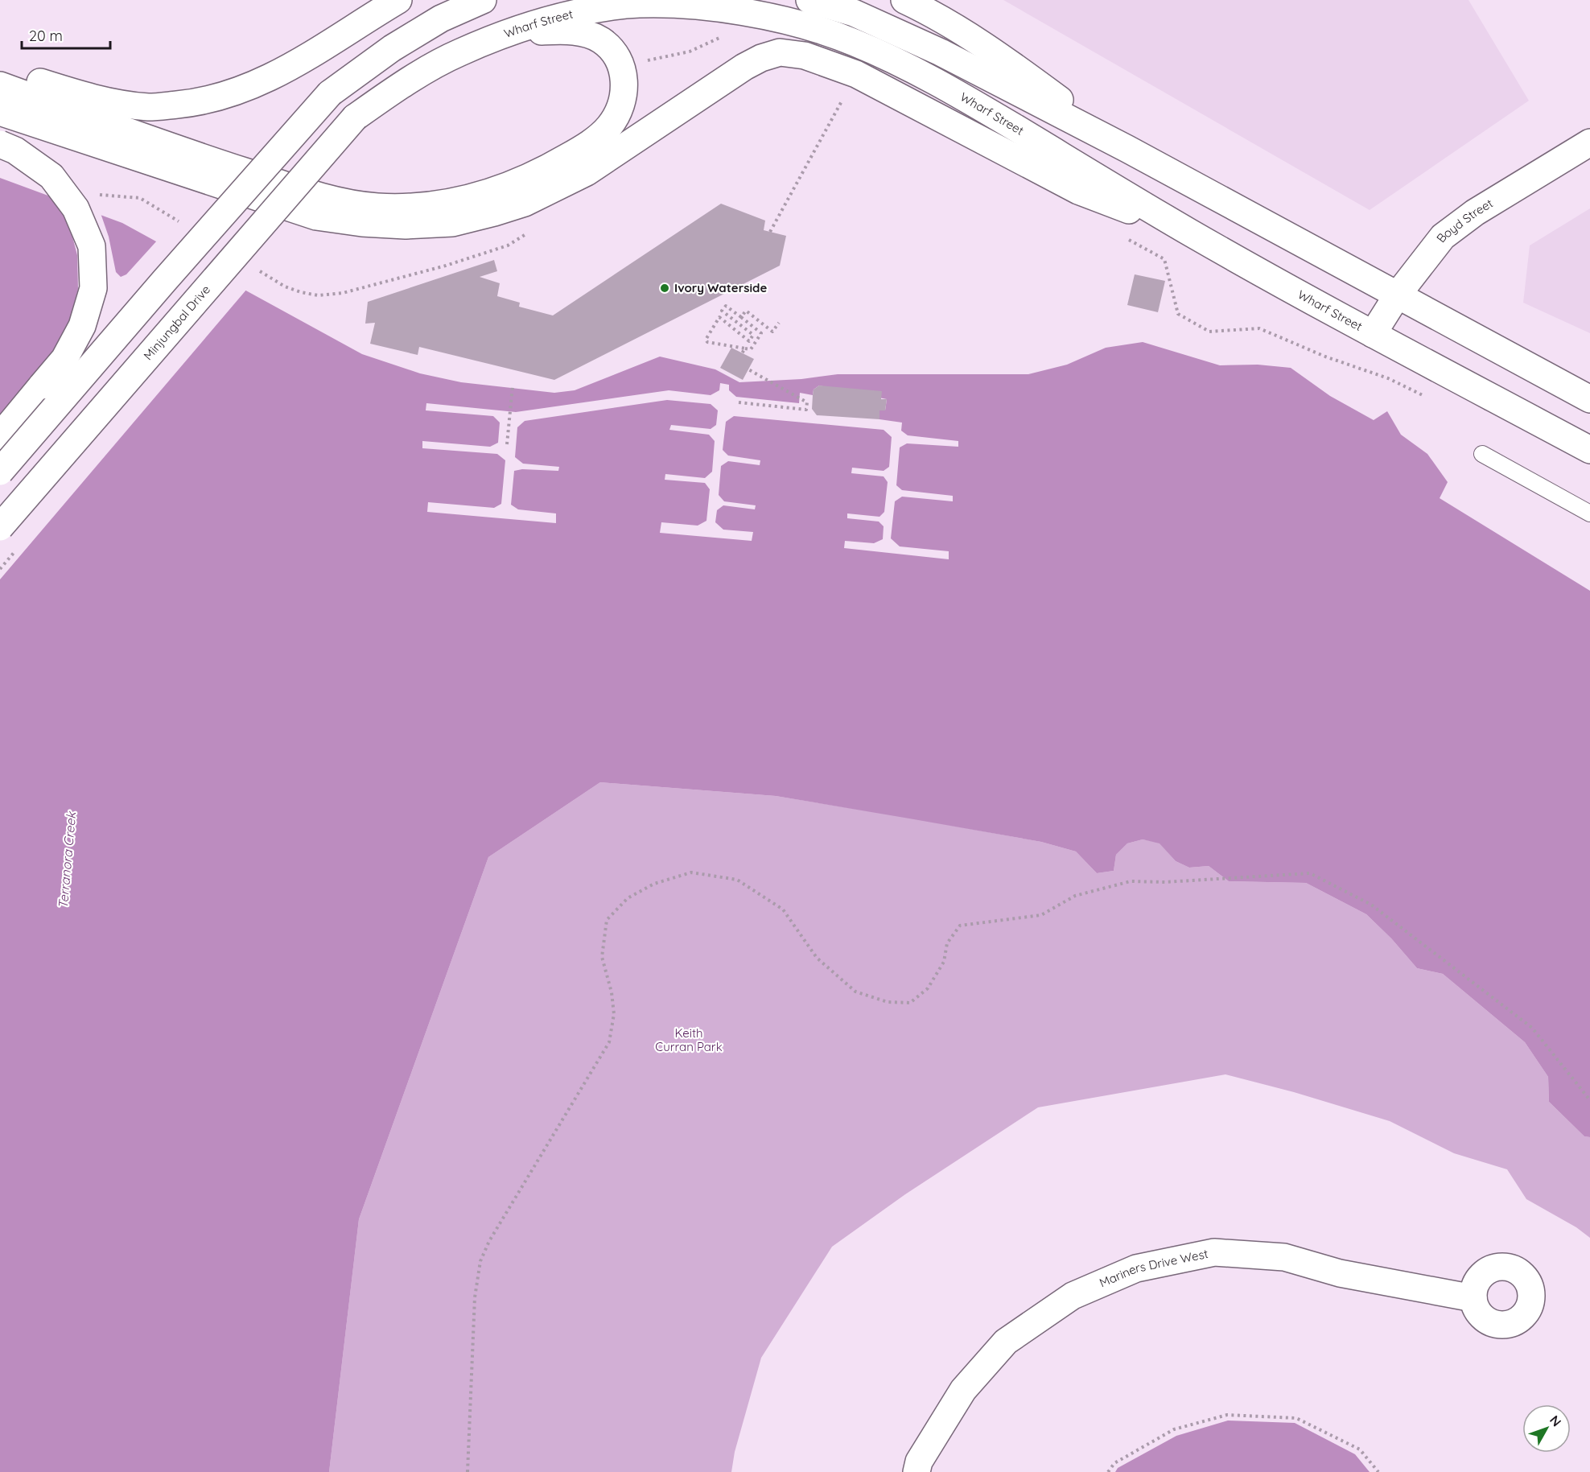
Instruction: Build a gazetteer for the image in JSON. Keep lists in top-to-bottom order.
{
  "streets": {
    "main road": [
      "Wharf Street",
      "Boyd Street",
      "Minjungbal Drive",
      "Mariners Drive West"
    ]
  },
  "crossings": [
    ["Wharf Street", "Boyd Street"],
    ["Wharf Street", "Minjungbal Drive"]
  ],
  "water": ["Terranora Creek"],
  "parks": ["Keith Curran Park"],
  "places": ["Ivory Waterside"],
  "scale_bar": "20 m",
  "north": "top right"
}
